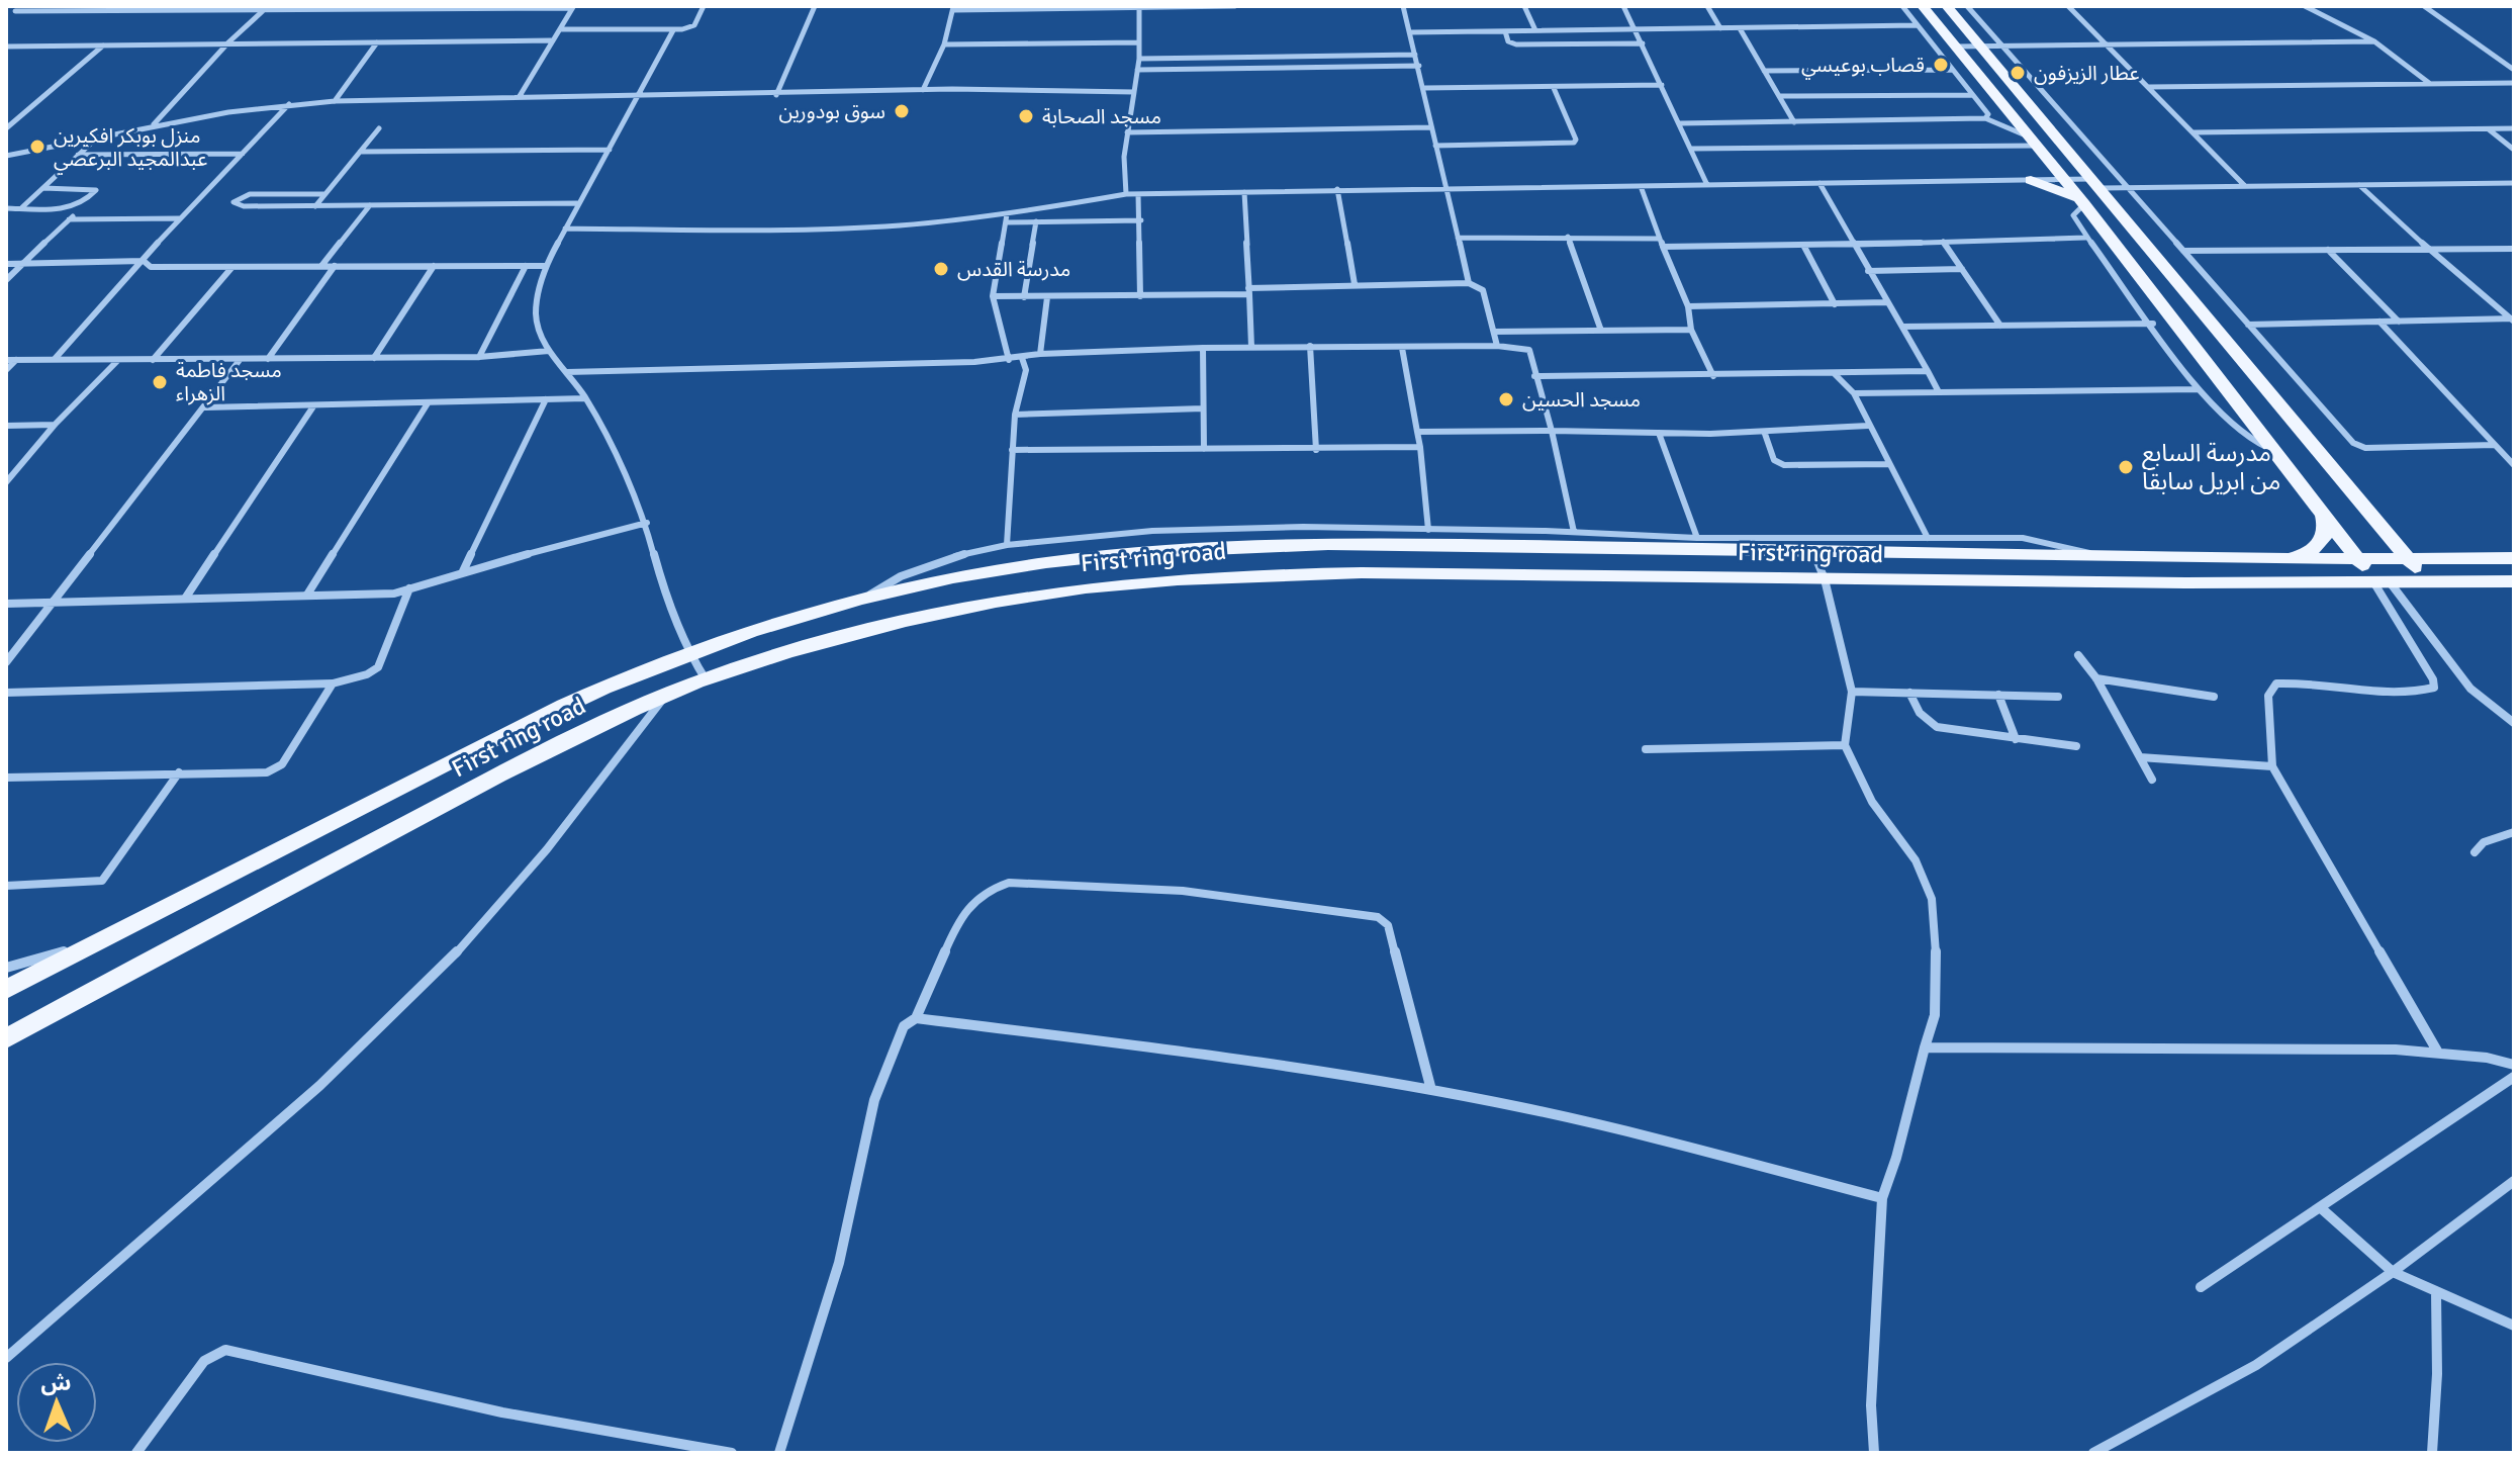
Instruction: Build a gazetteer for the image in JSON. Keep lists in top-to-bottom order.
{
  "streets": {
    "main road": ["First ring road"]
  },
  "places": [
    "قصاب بوعيسي",
    "عطار الزيزفون",
    "سوق بودورين",
    "مسجد الصحابة",
    "منزل بوبكر افكيرين عبدالمجيد البرعصي",
    "مدرسة القدس",
    "مسجد فاطمة الزهراء",
    "مسجد الحسين",
    "مدرسة السابع من ابريل سابقا"
  ],
  "north": "top"
}
